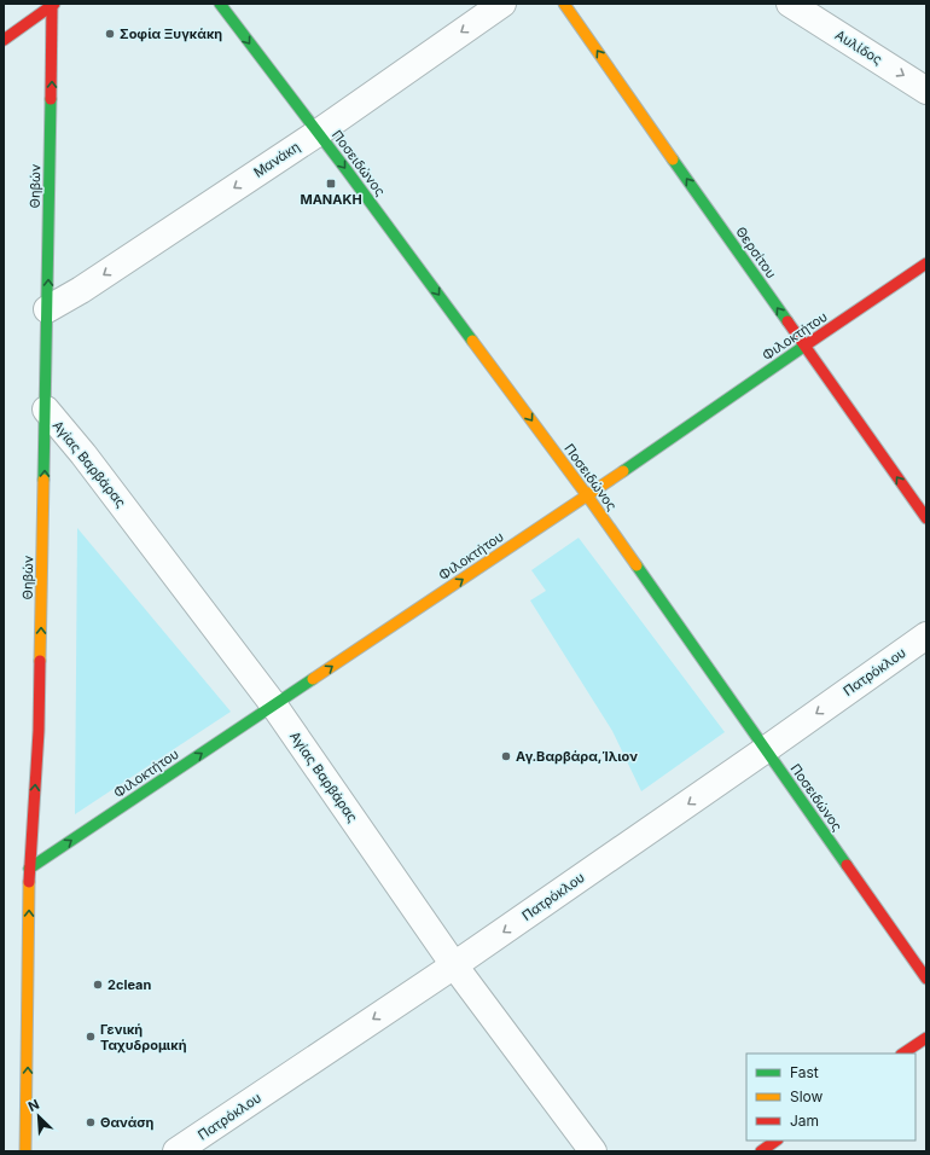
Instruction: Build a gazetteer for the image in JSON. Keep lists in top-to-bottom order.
{
  "streets": {
    "street": [
      "Αυλίδος",
      "Μανάκη",
      "Ποσειδώνος",
      "Θηβών",
      "Θερσίτου",
      "Φιλοκτήτου",
      "Αγίας Βαρβάρας",
      "Πατρόκλου"
    ]
  },
  "crossings": [
    ["Μανάκη", "Ποσειδώνος"],
    ["Μανάκη", "Θηβών"],
    ["Ποσειδώνος", "Φιλοκτήτου"],
    ["Ποσειδώνος", "Πατρόκλου"],
    ["Θηβών", "Φιλοκτήτου"],
    ["Θηβών", "Αγίας Βαρβάρας"],
    ["Θερσίτου", "Φιλοκτήτου"],
    ["Φιλοκτήτου", "Αγίας Βαρβάρας"],
    ["Αγίας Βαρβάρας", "Πατρόκλου"]
  ],
  "one_way": [
    "Αυλίδος",
    "Μανάκη",
    "Ποσειδώνος",
    "Θηβών",
    "Θερσίτου",
    "Φιλοκτήτου",
    "Πατρόκλου"
  ],
  "places": {
    "other": [
      "Σοφία Ξυγκάκη",
      "Αγ.Βαρβάρα,Ίλιον",
      "2clean",
      "Γενική Ταχυδρομική",
      "Θανάση"
    ],
    "transit": ["ΜΑΝΑΚΗ"]
  },
  "legend": ["Fast", "Slow", "Jam"],
  "north": "top left"
}
